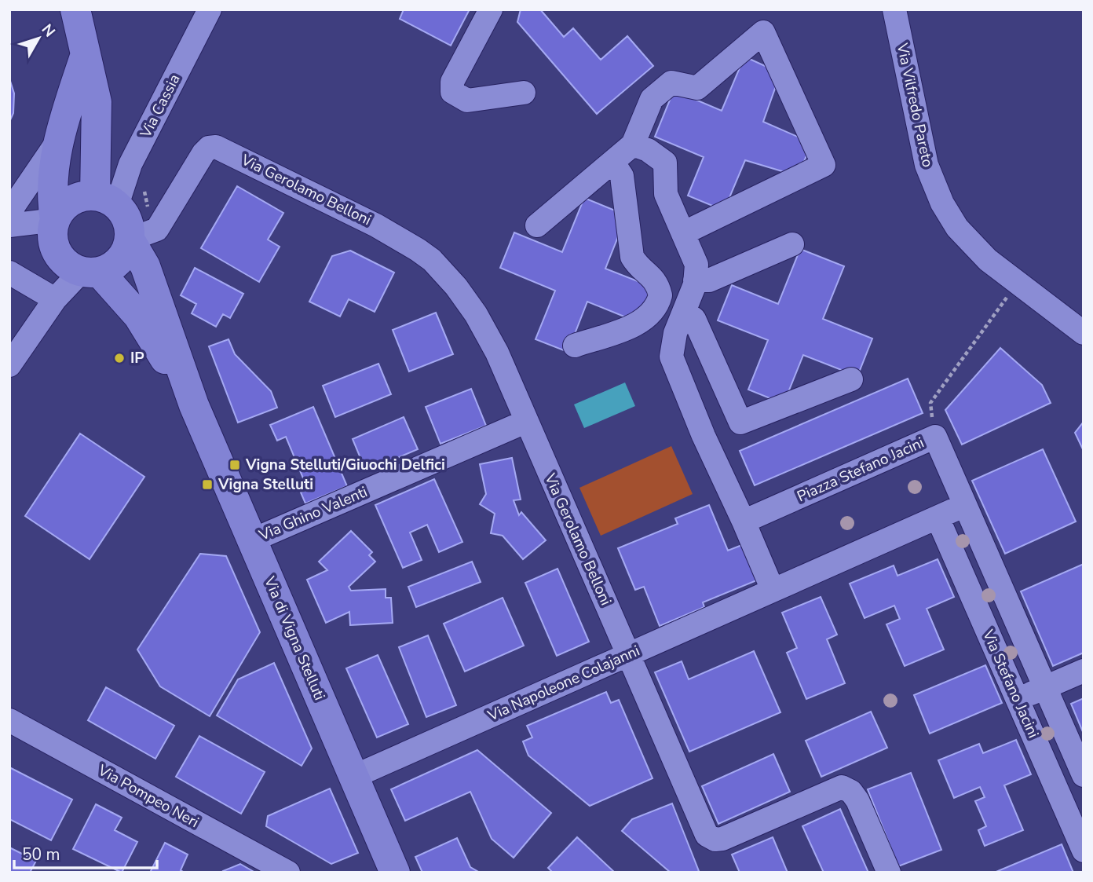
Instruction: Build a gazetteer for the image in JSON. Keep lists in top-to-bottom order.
{
  "streets": {
    "main road": ["Via di Vigna Stelluti"],
    "street": [
      "Via Vilfredo Pareto",
      "Via Cassia",
      "Via Gerolamo Belloni",
      "Piazza Stefano Jacini",
      "Via Ghino Valenti",
      "Via Napoleone Colajanni",
      "Via Stefano Jacini",
      "Via Pompeo Neri"
    ]
  },
  "crossings": [
    ["Via Cassia", "Via Gerolamo Belloni"],
    ["Via Cassia", "Via di Vigna Stelluti"],
    ["Via Gerolamo Belloni", "Via Ghino Valenti"],
    ["Via Gerolamo Belloni", "Via di Vigna Stelluti"],
    ["Via Gerolamo Belloni", "Via Napoleone Colajanni"],
    ["Piazza Stefano Jacini", "Via Stefano Jacini"],
    ["Via Ghino Valenti", "Via di Vigna Stelluti"],
    ["Via di Vigna Stelluti", "Via Napoleone Colajanni"]
  ],
  "places": {
    "other": ["IP"],
    "transit": ["Vigna Stelluti/Giuochi Delfici", "Vigna Stelluti"]
  },
  "scale_bar": "50 m",
  "north": "top right"
}
